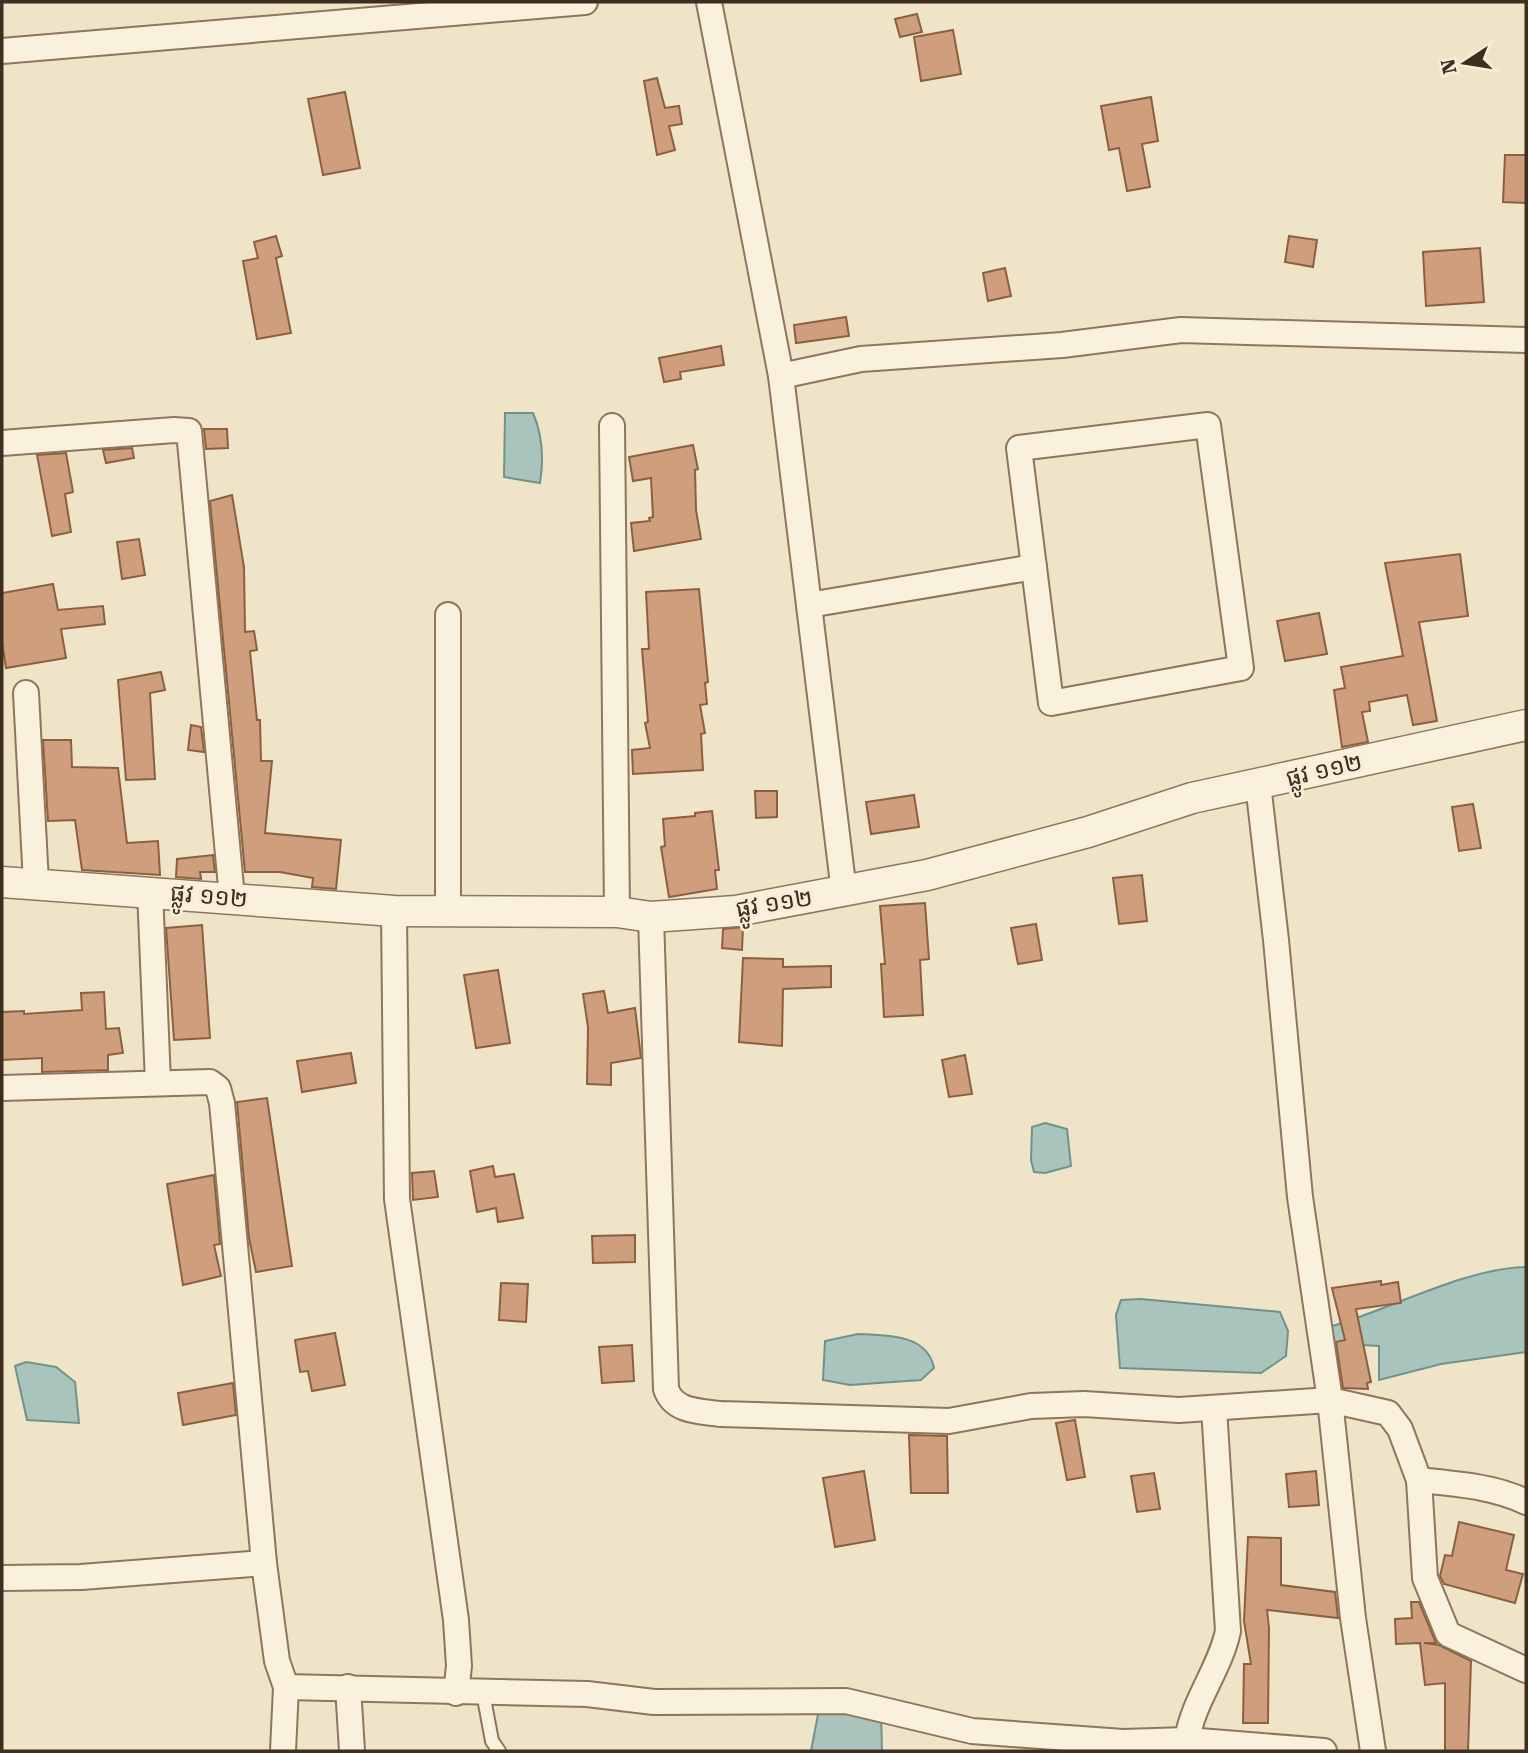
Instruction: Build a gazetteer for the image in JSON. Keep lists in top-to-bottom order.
{
  "streets": {
    "street": ["ផ្លូវ ១១២"]
  },
  "north": "left"
}
